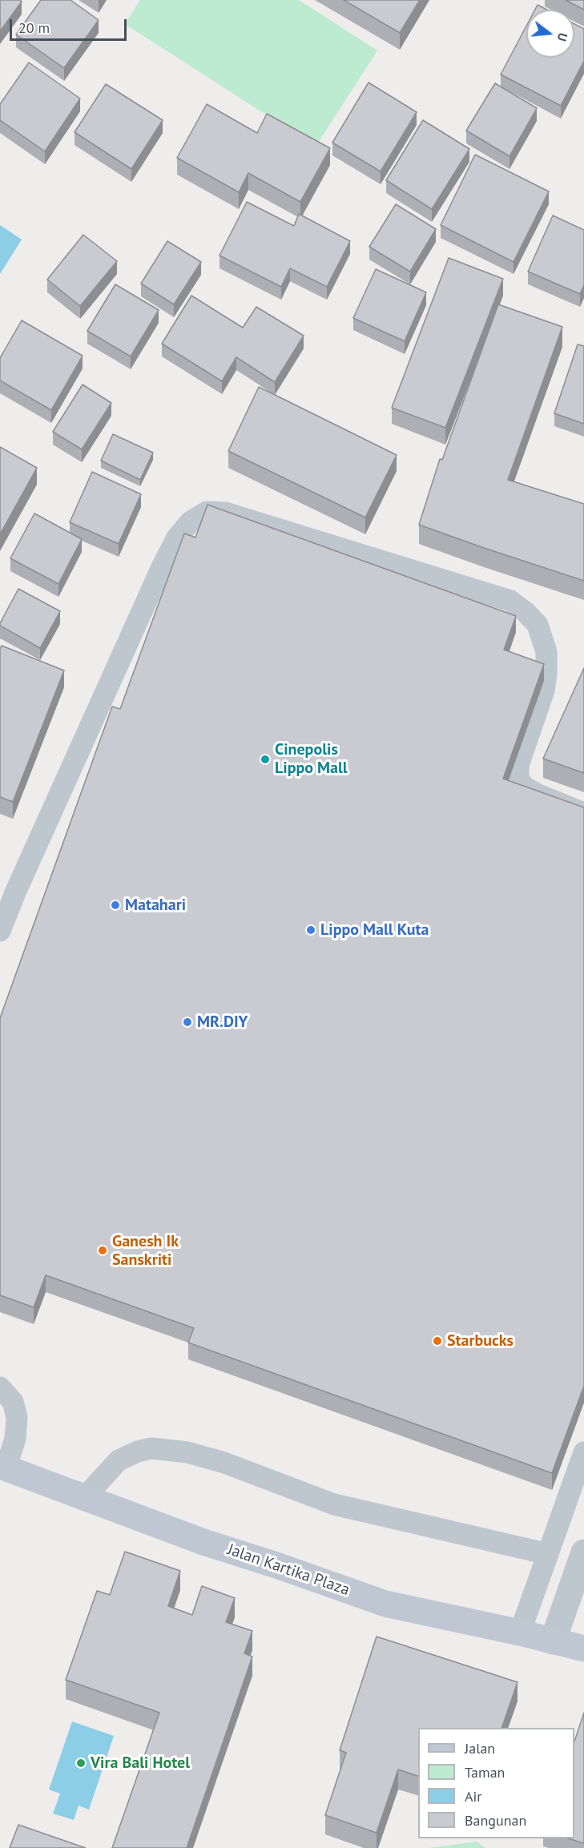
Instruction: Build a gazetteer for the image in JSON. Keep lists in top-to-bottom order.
{
  "streets": {
    "main road": ["Jalan Kartika Plaza"]
  },
  "places": [
    "Cinepolis Lippo Mall",
    "Matahari",
    "Lippo Mall Kuta",
    "MR.DIY",
    "Ganesh Ik Sanskriti",
    "Starbucks",
    "Vira Bali Hotel"
  ],
  "legend": [
    "Jalan",
    "Taman",
    "Air",
    "Bangunan"
  ],
  "scale_bar": "20 m",
  "north": "right"
}
